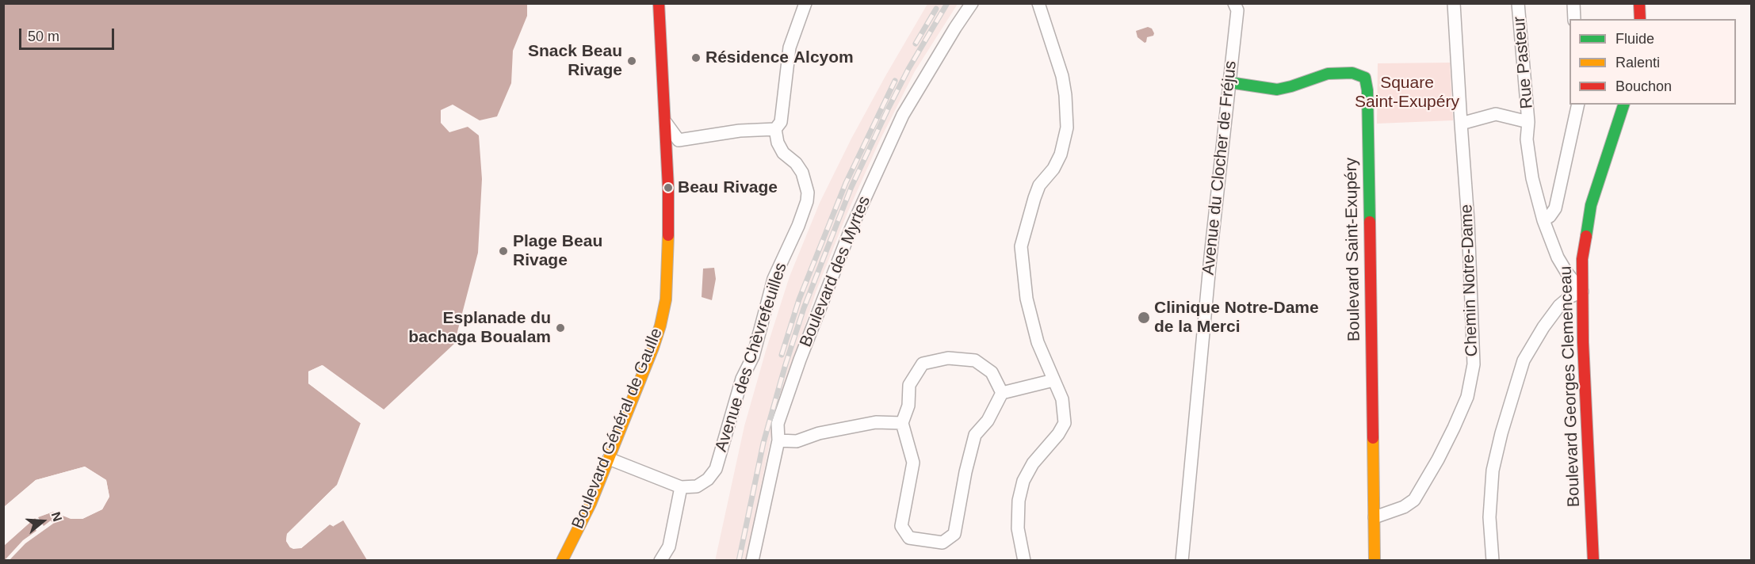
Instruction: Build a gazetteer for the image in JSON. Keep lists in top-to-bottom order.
{
  "streets": {
    "street": [
      "Rue Pasteur",
      "Avenue du Clocher de Fréjus",
      "Boulevard Saint-Exupéry",
      "Boulevard des Myrtes",
      "Chemin Notre-Dame",
      "Avenue des Chèvrefeuilles",
      "Boulevard Georges Clemenceau",
      "Boulevard Général de Gaulle"
    ]
  },
  "crossings": [
    ["Rue Pasteur", "Chemin Notre-Dame"],
    ["Rue Pasteur", "Boulevard Georges Clemenceau"],
    ["Avenue du Clocher de Fréjus", "Boulevard Saint-Exupéry"],
    ["Boulevard Saint-Exupéry", "Chemin Notre-Dame"]
  ],
  "parks": ["Square Saint-Exupéry"],
  "places": [
    "Résidence Alcyom",
    "Snack Beau Rivage",
    "Beau Rivage",
    "Plage Beau Rivage",
    "Clinique Notre-Dame de la Merci",
    "Esplanade du bachaga Boualam"
  ],
  "legend": ["Fluide", "Ralenti", "Bouchon"],
  "scale_bar": "50 m",
  "north": "right"
}
